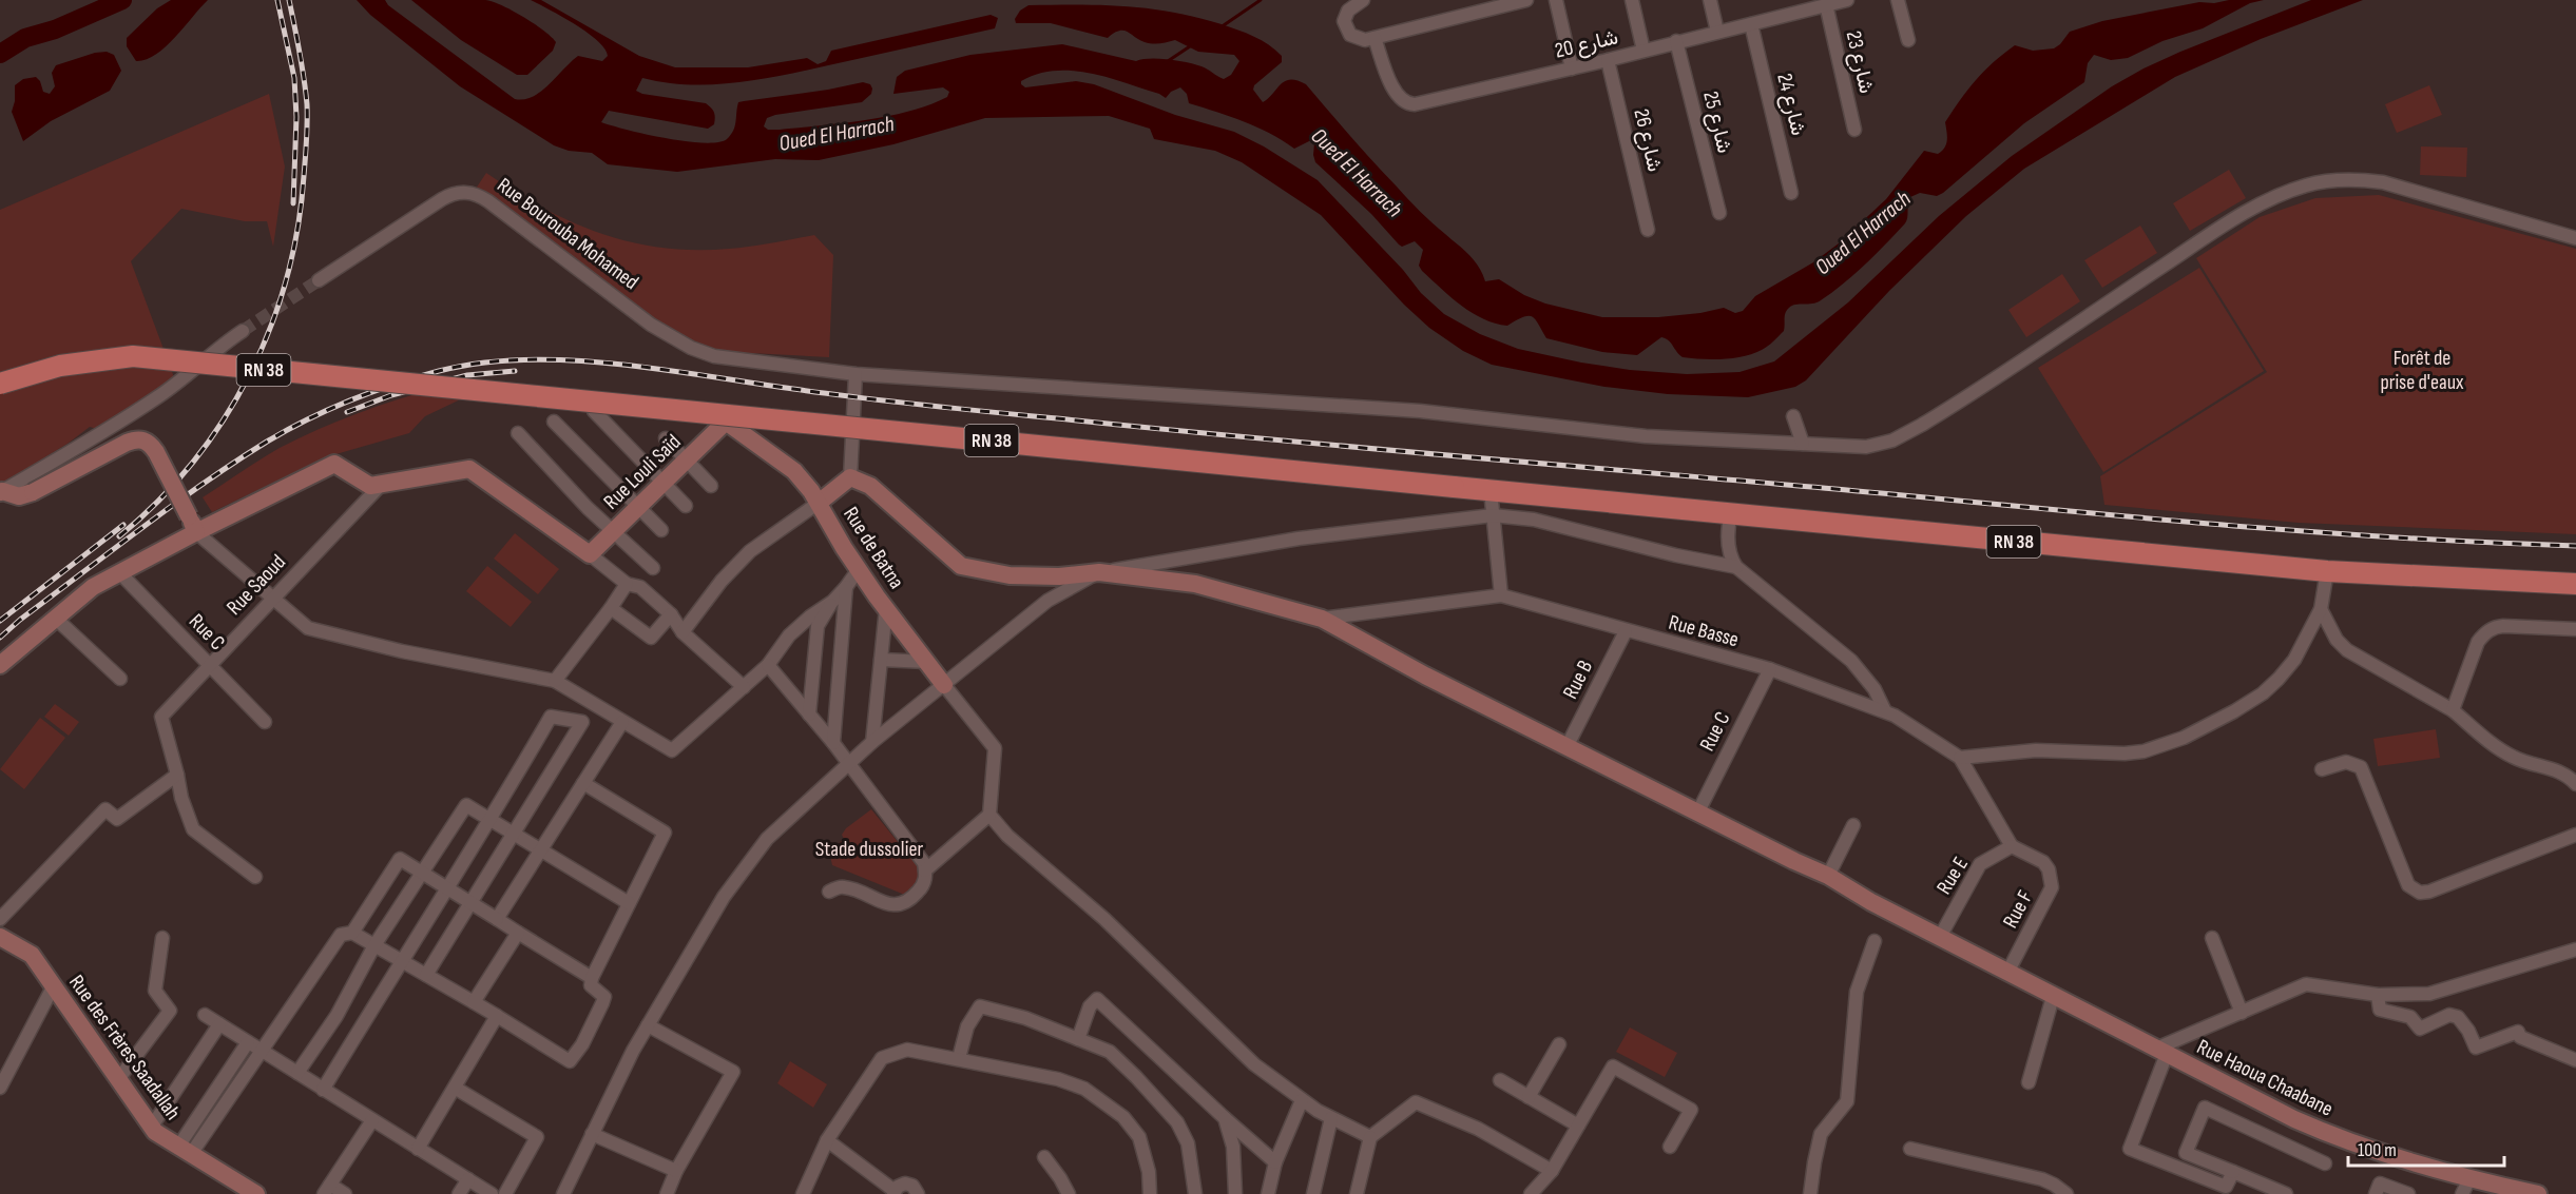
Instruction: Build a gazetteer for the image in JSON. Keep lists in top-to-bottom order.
{
  "streets": {
    "main road": ["RN 38"],
    "street": [
      "شارع 20",
      "شارع 23",
      "شارع 24",
      "شارع 25",
      "شارع 26",
      "Rue Bourouba Mohamed",
      "Rue Louli Saïd",
      "Rue de Batna",
      "Rue Saoud",
      "Rue Basse",
      "Rue C",
      "Rue B",
      "Rue E",
      "Rue F",
      "Rue des Frères Saadallah",
      "Rue Haoua Chaabane"
    ]
  },
  "crossings": [
    ["شارع 20", "شارع 23"],
    ["شارع 20", "شارع 24"],
    ["شارع 20", "شارع 25"],
    ["شارع 20", "شارع 26"],
    ["Rue Louli Saïd", "Rue de Batna"],
    ["Rue Saoud", "Rue C"],
    ["Rue Basse", "Rue C"],
    ["Rue Basse", "Rue B"],
    ["Rue Basse", "Rue E"],
    ["Rue Basse", "Rue F"],
    ["Rue Basse", "Rue Haoua Chaabane"],
    ["Rue C", "Rue Haoua Chaabane"],
    ["Rue B", "Rue Haoua Chaabane"],
    ["Rue E", "Rue F"],
    ["Rue E", "Rue Haoua Chaabane"],
    ["Rue F", "Rue Haoua Chaabane"]
  ],
  "water": ["Oued El Harrach"],
  "parks": ["Forêt de prise d'eaux", "Stade dussolier"],
  "scale_bar": "100 m"
}
